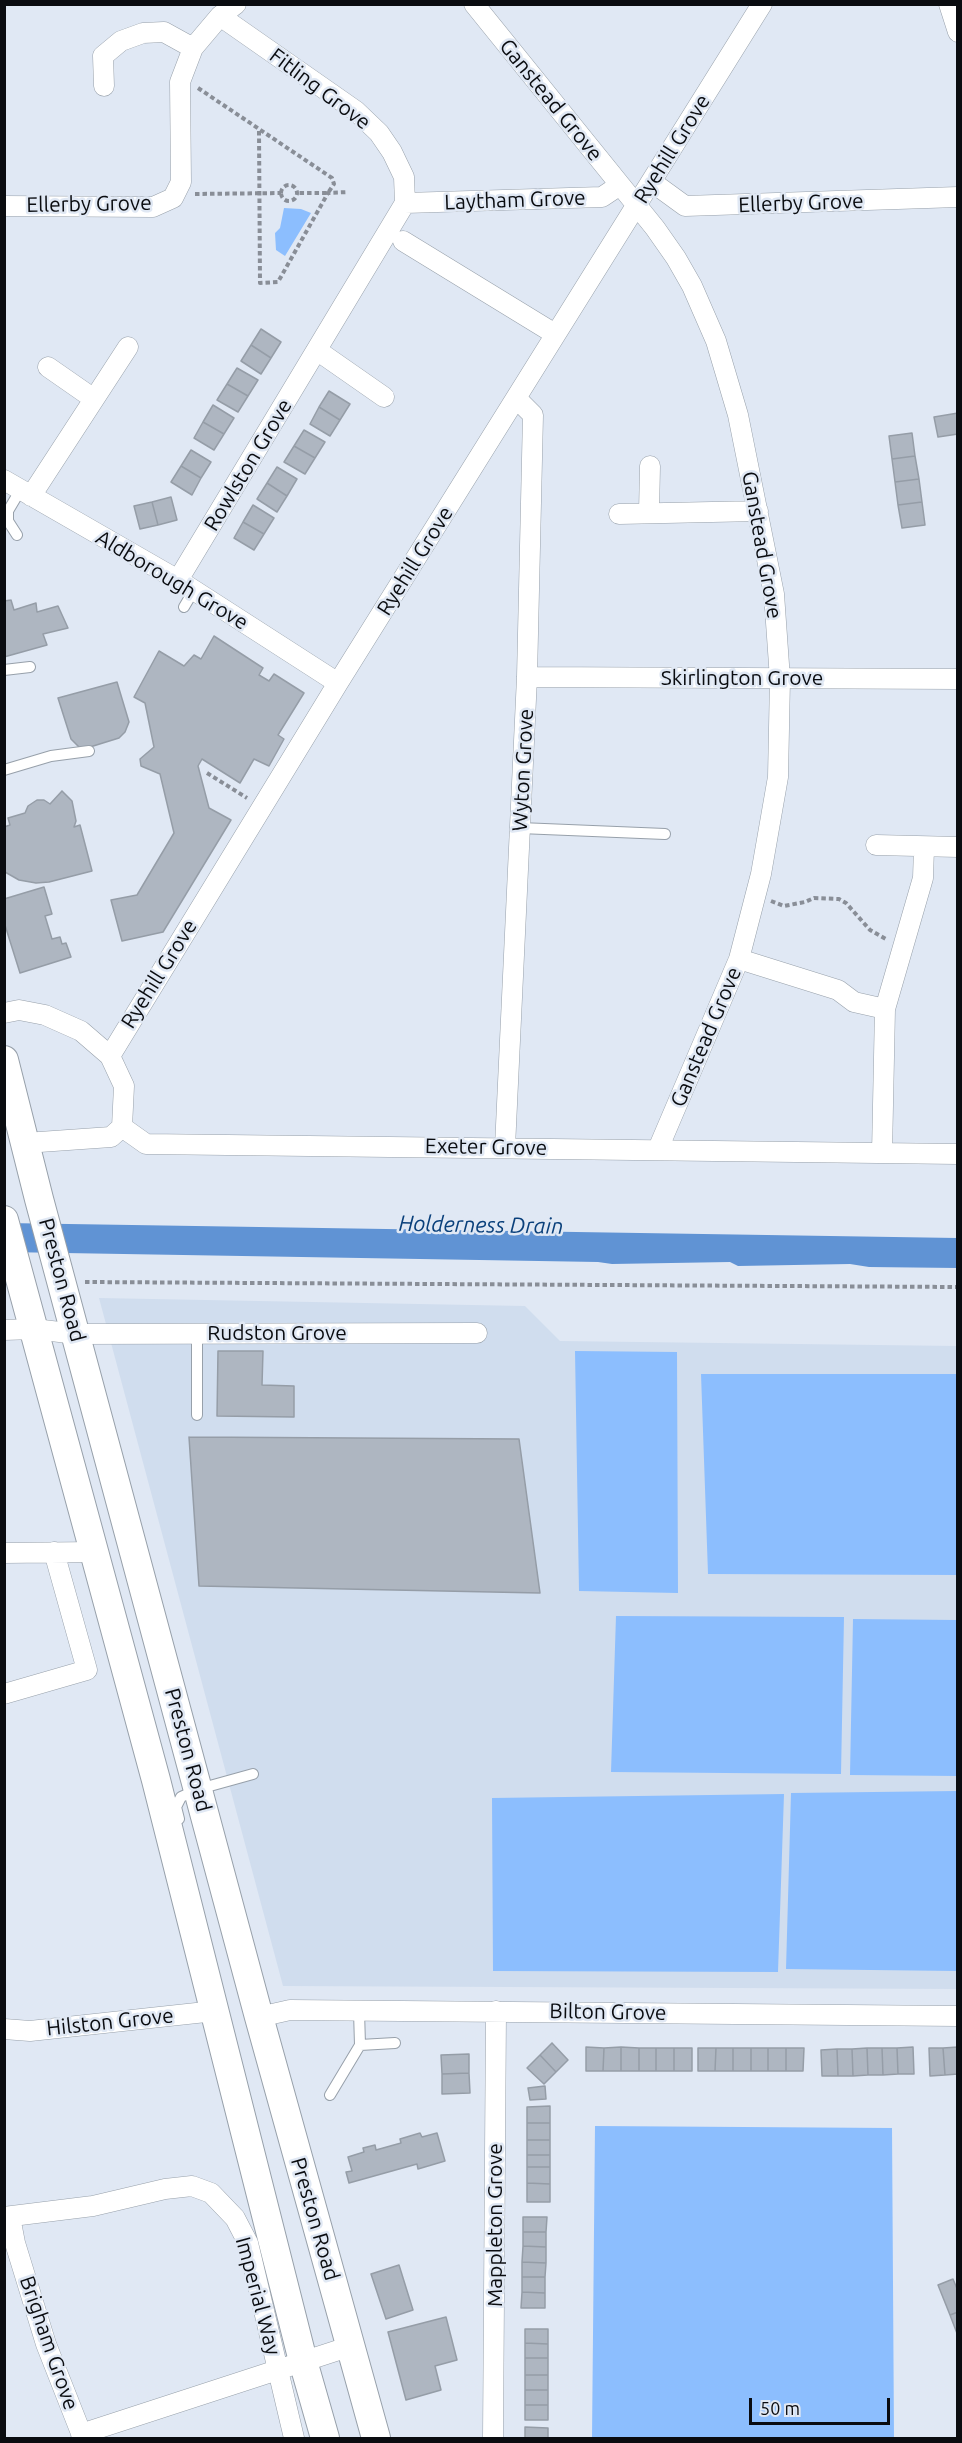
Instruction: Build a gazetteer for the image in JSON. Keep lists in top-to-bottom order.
{
  "streets": {
    "street": [
      "Fitling Grove",
      "Ganstead Grove",
      "Ryehill Grove",
      "Laytham Grove",
      "Ellerby Grove",
      "Rowlston Grove",
      "Aldborough Grove",
      "Skirlington Grove",
      "Wyton Grove",
      "Exeter Grove",
      "Preston Road",
      "Rudston Grove",
      "Bilton Grove",
      "Hilston Grove",
      "Mappleton Grove",
      "Imperial Way",
      "Brigham Grove"
    ]
  },
  "crossings": [
    ["Fitling Grove", "Laytham Grove"],
    ["Fitling Grove", "Ellerby Grove"],
    ["Fitling Grove", "Rowlston Grove"],
    ["Ganstead Grove", "Ryehill Grove"],
    ["Ganstead Grove", "Laytham Grove"],
    ["Ganstead Grove", "Skirlington Grove"],
    ["Ganstead Grove", "Exeter Grove"],
    ["Ryehill Grove", "Ellerby Grove"],
    ["Ryehill Grove", "Aldborough Grove"],
    ["Ryehill Grove", "Wyton Grove"],
    ["Laytham Grove", "Rowlston Grove"],
    ["Rowlston Grove", "Aldborough Grove"],
    ["Skirlington Grove", "Wyton Grove"],
    ["Wyton Grove", "Exeter Grove"],
    ["Preston Road", "Rudston Grove"],
    ["Preston Road", "Bilton Grove"],
    ["Preston Road", "Hilston Grove"],
    ["Preston Road", "Imperial Way"],
    ["Preston Road", "Brigham Grove"],
    ["Bilton Grove", "Mappleton Grove"],
    ["Imperial Way", "Brigham Grove"]
  ],
  "water": ["Holderness Drain"],
  "scale_bar": "50 m"
}
